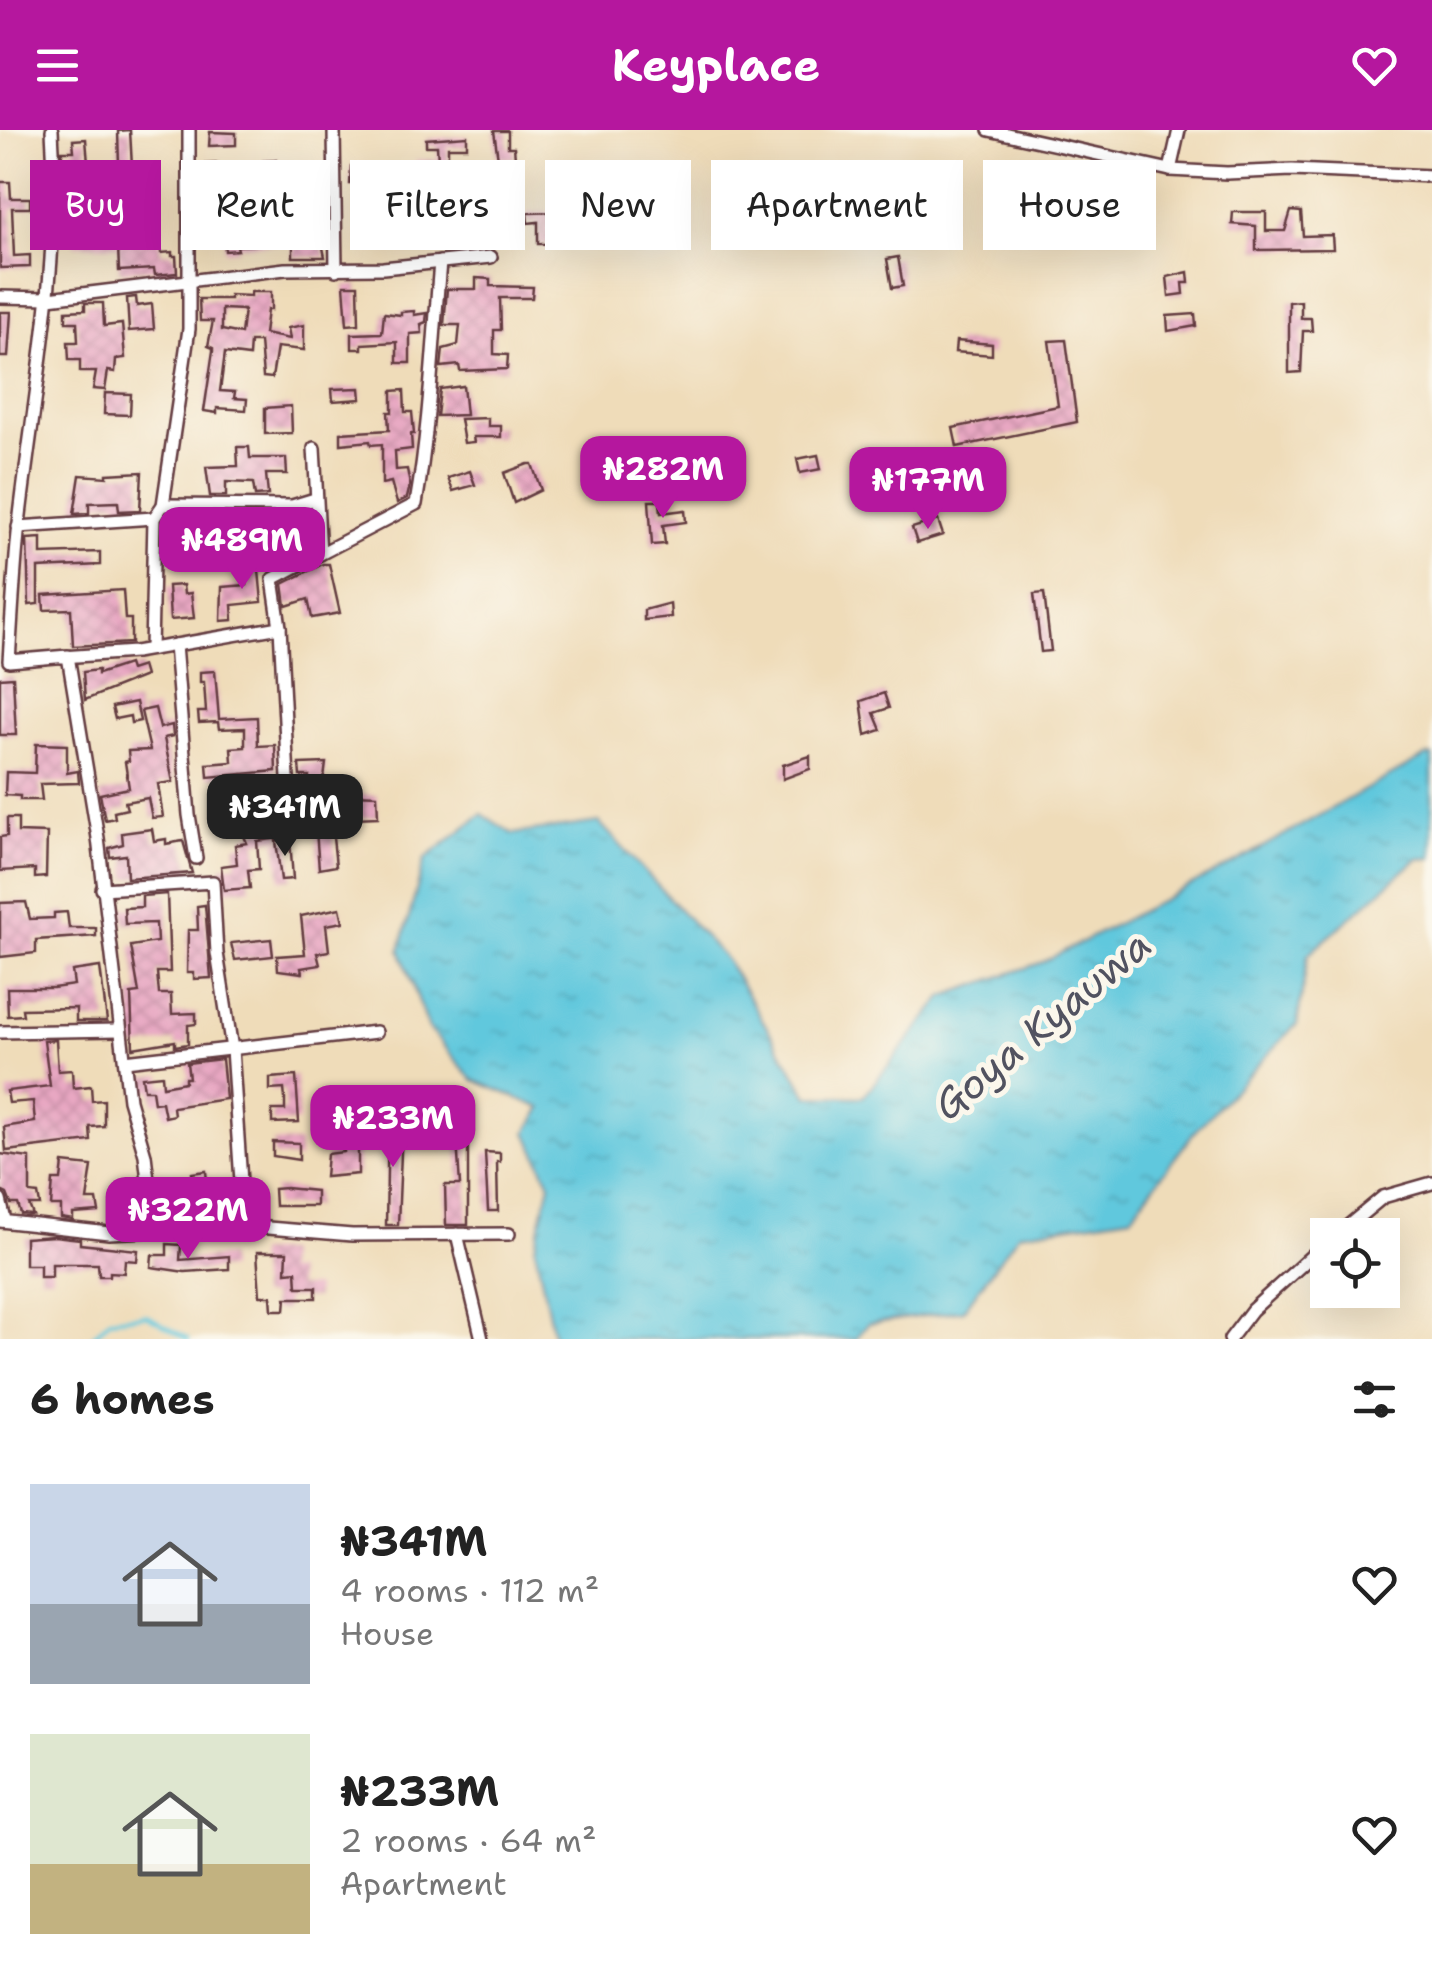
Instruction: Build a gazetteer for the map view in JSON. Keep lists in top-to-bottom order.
{
  "water": ["Goya Kyauwa"],
  "page": {
    "header": "Keyplace",
    "chip": [
      "Buy",
      "Rent",
      "Filters",
      "New",
      "Apartment",
      "House"
    ],
    "price": [
      "₦282M",
      "₦177M",
      "₦489M",
      "₦341M",
      "₦233M",
      "₦322M"
    ],
    "heading": "6 homes",
    "list": [
      {
        "name": "₦341M",
        "note": "4 rooms · 112 m² · House"
      },
      {
        "name": "₦233M",
        "note": "2 rooms · 64 m² · Apartment"
      }
    ]
  }
}
